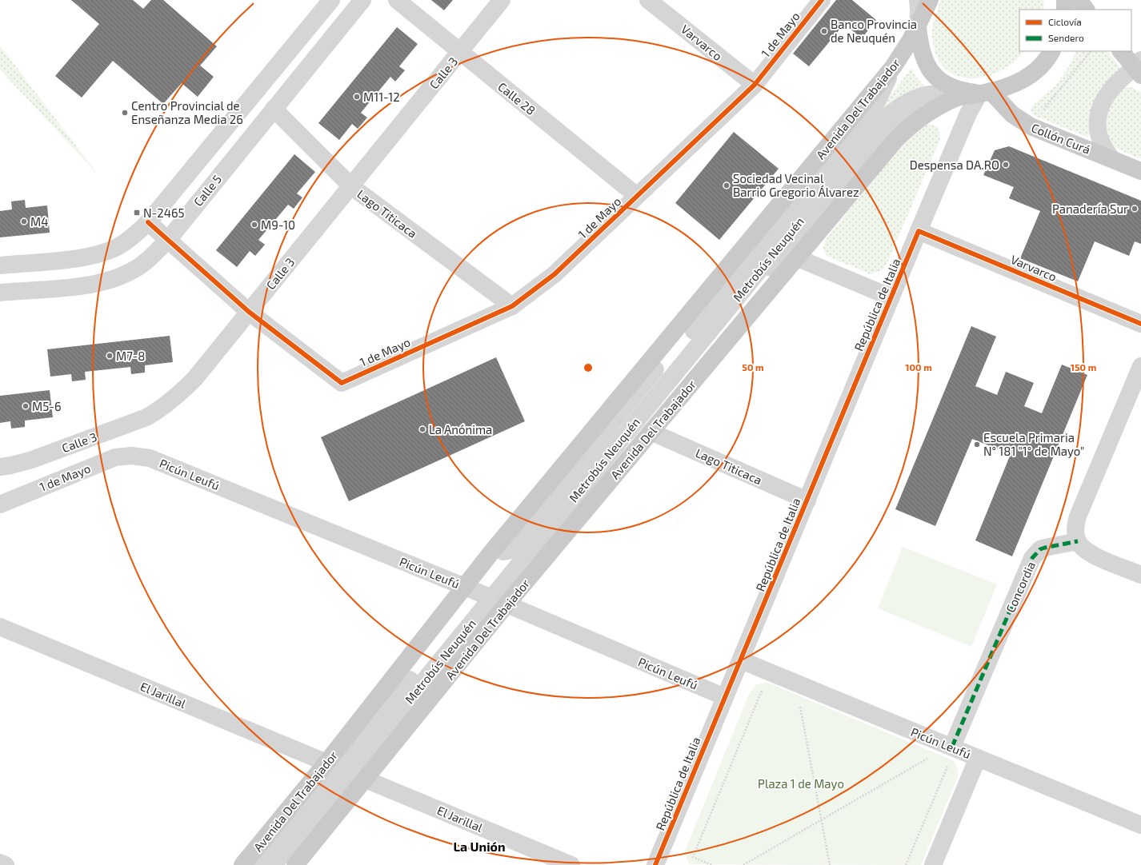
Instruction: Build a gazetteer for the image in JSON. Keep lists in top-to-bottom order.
{
  "streets": {
    "main road": ["Avenida Del Trabajador", "Collón Curá"],
    "street": [
      "1 de Mayo",
      "Varvarco",
      "Calle 3",
      "Calle 28",
      "Calle 5",
      "Lago Titicaca",
      "Metrobús Neuquén",
      "República de Italia",
      "Picún Leufú",
      "Concordia",
      "El Jarillal"
    ]
  },
  "crossings": [
    ["1 de Mayo", "Varvarco"],
    ["1 de Mayo", "Calle 3"],
    ["1 de Mayo", "Calle 28"],
    ["1 de Mayo", "Lago Titicaca"],
    ["1 de Mayo", "Picún Leufú"],
    ["Varvarco", "República de Italia"],
    ["Calle 3", "Calle 28"],
    ["Calle 3", "Lago Titicaca"],
    ["Avenida Del Trabajador", "Collón Curá"],
    ["Avenida Del Trabajador", "Lago Titicaca"],
    ["Avenida Del Trabajador", "Metrobús Neuquén"],
    ["Avenida Del Trabajador", "República de Italia"],
    ["Avenida Del Trabajador", "Picún Leufú"],
    ["Avenida Del Trabajador", "El Jarillal"],
    ["Collón Curá", "República de Italia"],
    ["Calle 5", "Lago Titicaca"],
    ["Lago Titicaca", "República de Italia"],
    ["Metrobús Neuquén", "Picún Leufú"],
    ["República de Italia", "Picún Leufú"],
    ["Picún Leufú", "Concordia"]
  ],
  "districts": ["La Unión"],
  "parks": ["Plaza 1 de Mayo"],
  "places": {
    "other": [
      "Banco Provincia de Neuquén",
      "M11-12",
      "Centro Provincial de Enseñanza Media 26",
      "Despensa DA.RO",
      "Sociedad Vecinal Barrio Gregorio Álvarez",
      "Panadería Sur",
      "M4",
      "M9-10",
      "M7-8",
      "M5-6",
      "La Anónima",
      "Escuela Primaria N° 181 \"1° de Mayo\""
    ],
    "transit": ["N-2465"]
  },
  "legend": ["Ciclovía", "Sendero"],
  "rings": ["50 m", "100 m", "150 m"]
}
